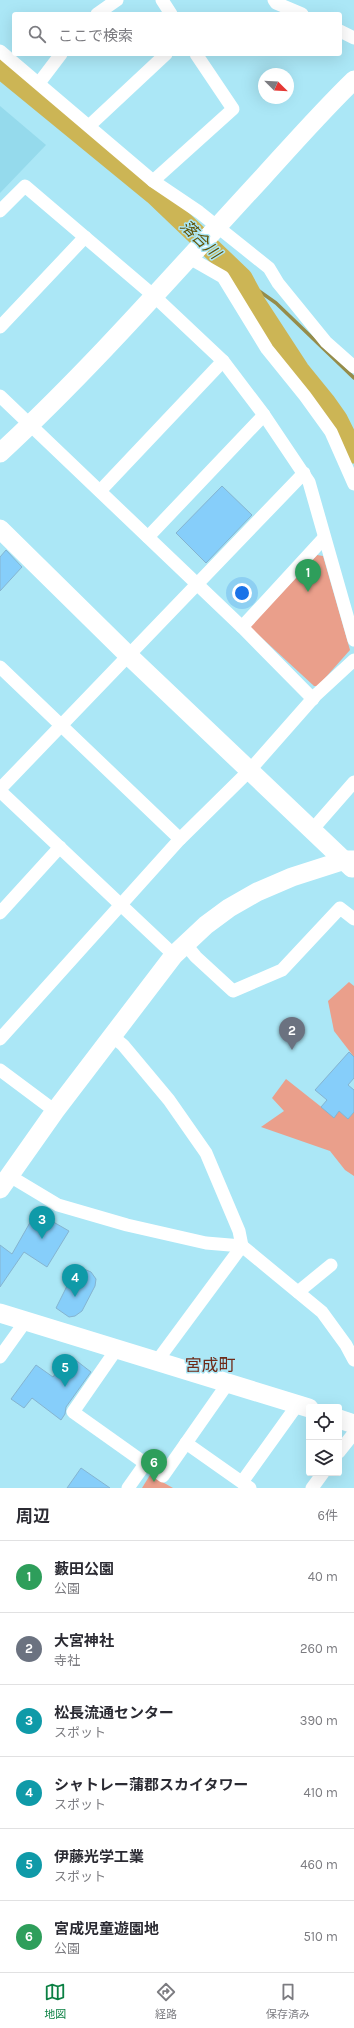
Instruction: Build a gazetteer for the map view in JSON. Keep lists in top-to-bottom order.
{
  "districts": ["宮成町"],
  "water": ["落合川"],
  "north": "bottom right",
  "page": {
    "search": "ここで検索",
    "pins": [
      "1",
      "2",
      "3",
      "4",
      "5",
      "6"
    ],
    "heading": ["周辺", "6件"],
    "list": [
      {
        "mark": "1",
        "name": "藪田公園",
        "note": "公園",
        "value": "40 m"
      },
      {
        "mark": "2",
        "name": "大宮神社",
        "note": "寺社",
        "value": "260 m"
      },
      {
        "mark": "3",
        "name": "松長流通センター",
        "note": "スポット",
        "value": "390 m"
      },
      {
        "mark": "4",
        "name": "シャトレー蒲郡スカイタワー",
        "note": "スポット",
        "value": "410 m"
      },
      {
        "mark": "5",
        "name": "伊藤光学工業",
        "note": "スポット",
        "value": "460 m"
      },
      {
        "mark": "6",
        "name": "宮成児童遊園地",
        "note": "公園",
        "value": "510 m"
      }
    ],
    "nav": ["地図", "経路", "保存済み"]
  }
}
